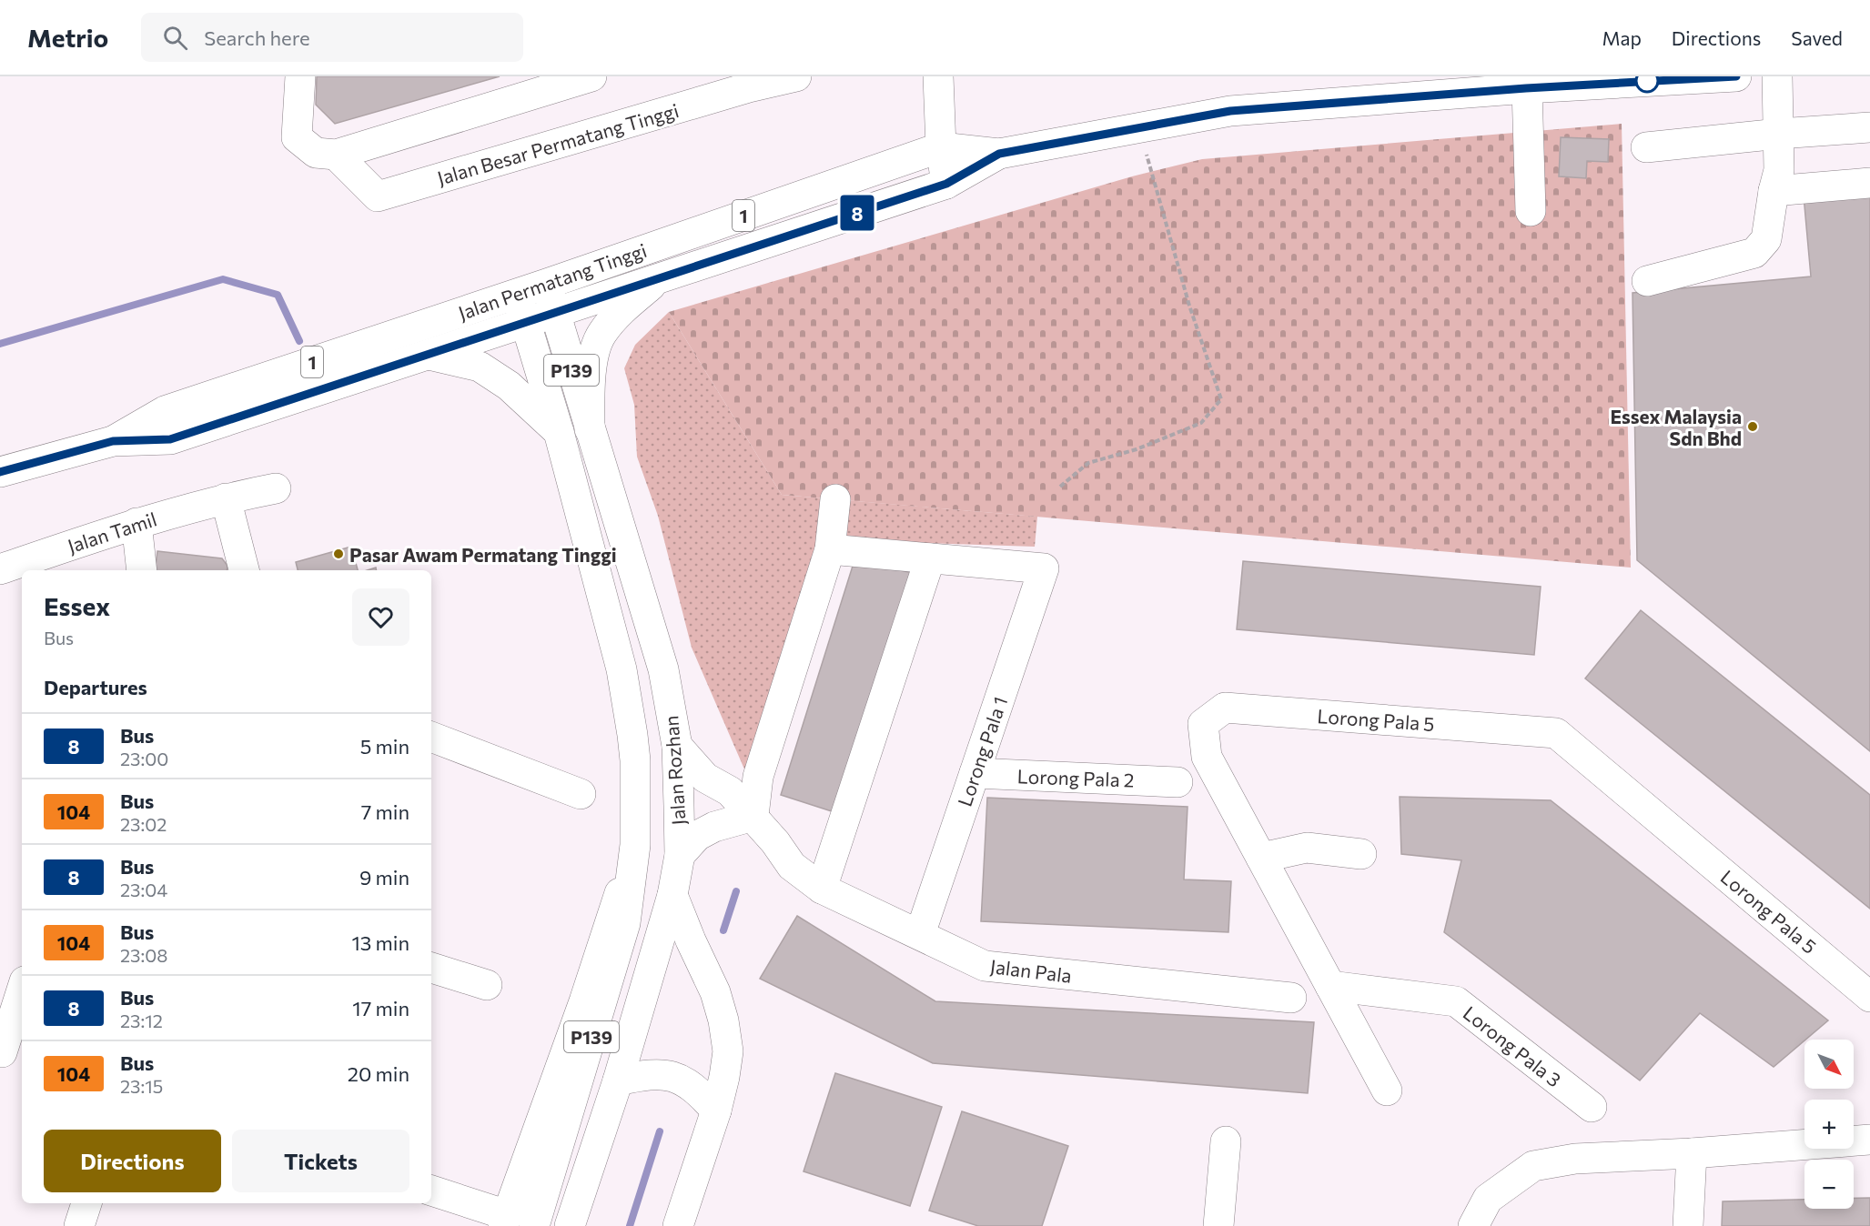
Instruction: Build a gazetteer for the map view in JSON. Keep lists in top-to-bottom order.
{
  "streets": {
    "main road": [
      "Jalan Besar Permatang Tinggi",
      "1",
      "Jalan Permatang Tinggi",
      "P139",
      "Jalan Tamil",
      "Lorong Pala 5",
      "Lorong Pala 1",
      "Jalan Rozhan",
      "Lorong Pala 2",
      "Jalan Pala",
      "Lorong Pala 3"
    ]
  },
  "crossings": [
    ["Jalan Permatang Tinggi", "Jalan Rozhan"],
    ["Lorong Pala 5", "Lorong Pala 3"],
    ["Lorong Pala 1", "Lorong Pala 2"],
    ["Lorong Pala 1", "Jalan Pala"],
    ["Jalan Rozhan", "Jalan Pala"]
  ],
  "places": ["Essex Malaysia Sdn Bhd", "Pasar Awam Permatang Tinggi"],
  "lines": ["bus line 8"],
  "north": "bottom right",
  "page": {
    "header": "Metrio",
    "search": "Search here",
    "nav": ["Map", "Directions", "Saved"],
    "on_map": "8",
    "heading": [
      ["Essex", "Bus"],
      "Departures"
    ],
    "list": [
      {
        "mark": "8",
        "name": "Bus",
        "note": "23:00",
        "value": "5 min"
      },
      {
        "mark": "104",
        "name": "Bus",
        "note": "23:02",
        "value": "7 min"
      },
      {
        "mark": "8",
        "name": "Bus",
        "note": "23:04",
        "value": "9 min"
      },
      {
        "mark": "104",
        "name": "Bus",
        "note": "23:08",
        "value": "13 min"
      },
      {
        "mark": "8",
        "name": "Bus",
        "note": "23:12",
        "value": "17 min"
      },
      {
        "mark": "104",
        "name": "Bus",
        "note": "23:15",
        "value": "20 min"
      }
    ],
    "map_buttons": ["+", "−"],
    "buttons": ["Directions", "Tickets"]
  }
}
